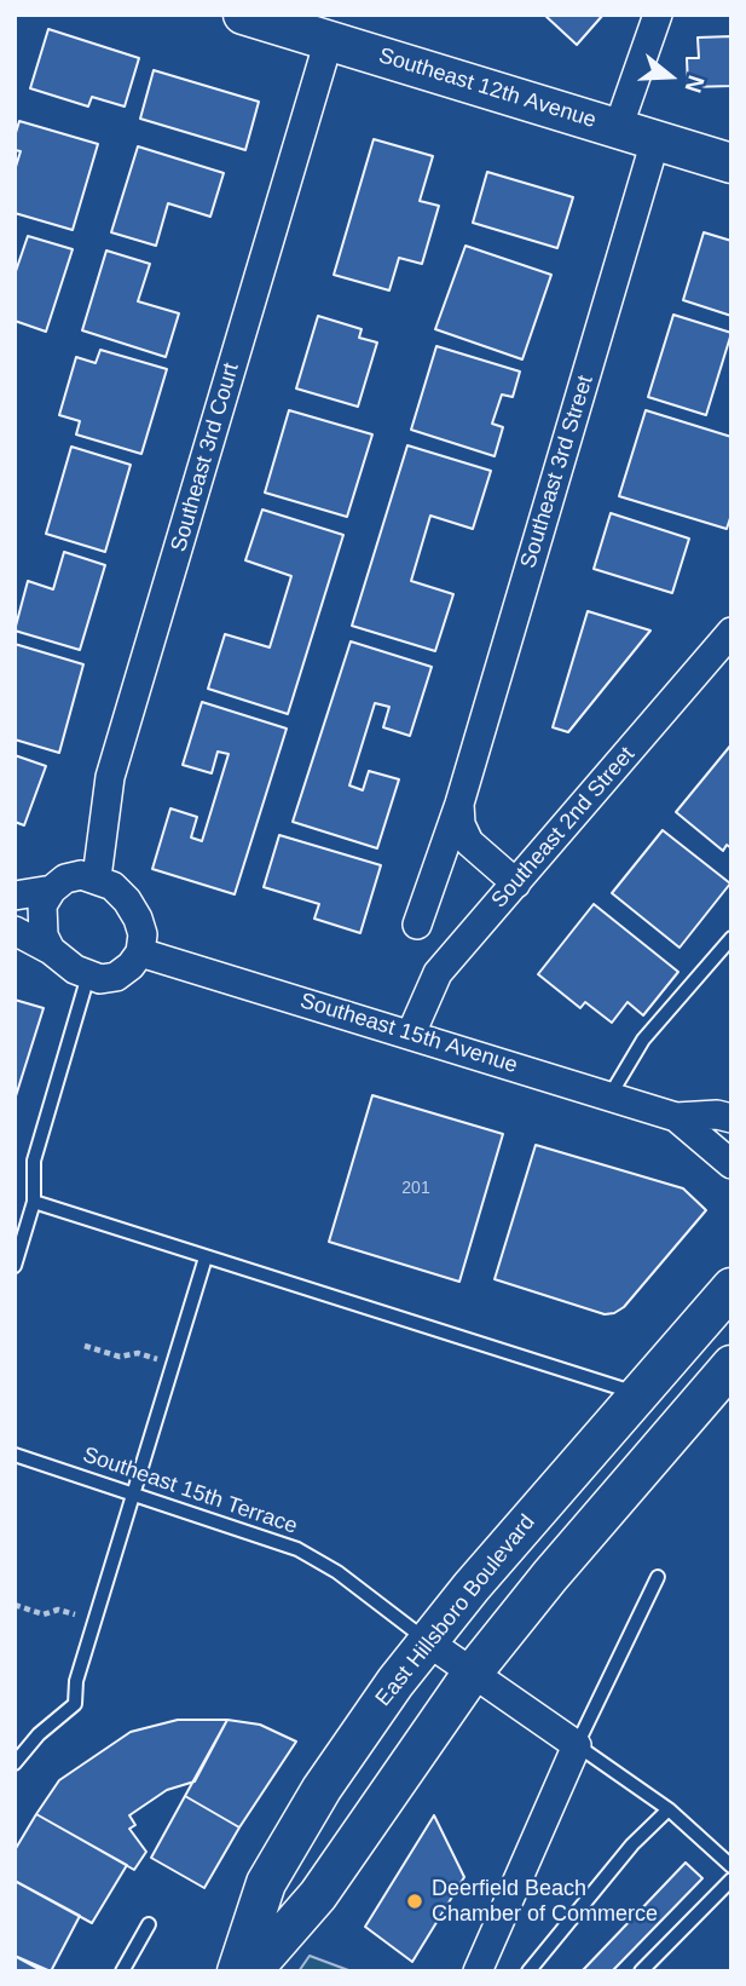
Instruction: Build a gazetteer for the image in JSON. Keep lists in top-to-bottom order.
{
  "streets": {
    "main road": ["Southeast 12th Avenue", "East Hillsboro Boulevard"],
    "street": [
      "Southeast 3rd Court",
      "Southeast 3rd Street",
      "Southeast 2nd Street",
      "Southeast 15th Avenue"
    ],
    "lane": ["Southeast 15th Terrace"]
  },
  "crossings": [
    ["Southeast 12th Avenue", "Southeast 3rd Court"],
    ["Southeast 12th Avenue", "Southeast 3rd Street"],
    ["Southeast 3rd Court", "Southeast 15th Avenue"],
    ["Southeast 2nd Street", "Southeast 15th Avenue"],
    ["Southeast 15th Terrace", "East Hillsboro Boulevard"]
  ],
  "places": ["Deerfield Beach Chamber of Commerce"],
  "house_numbers": ["201"],
  "north": "right"
}
